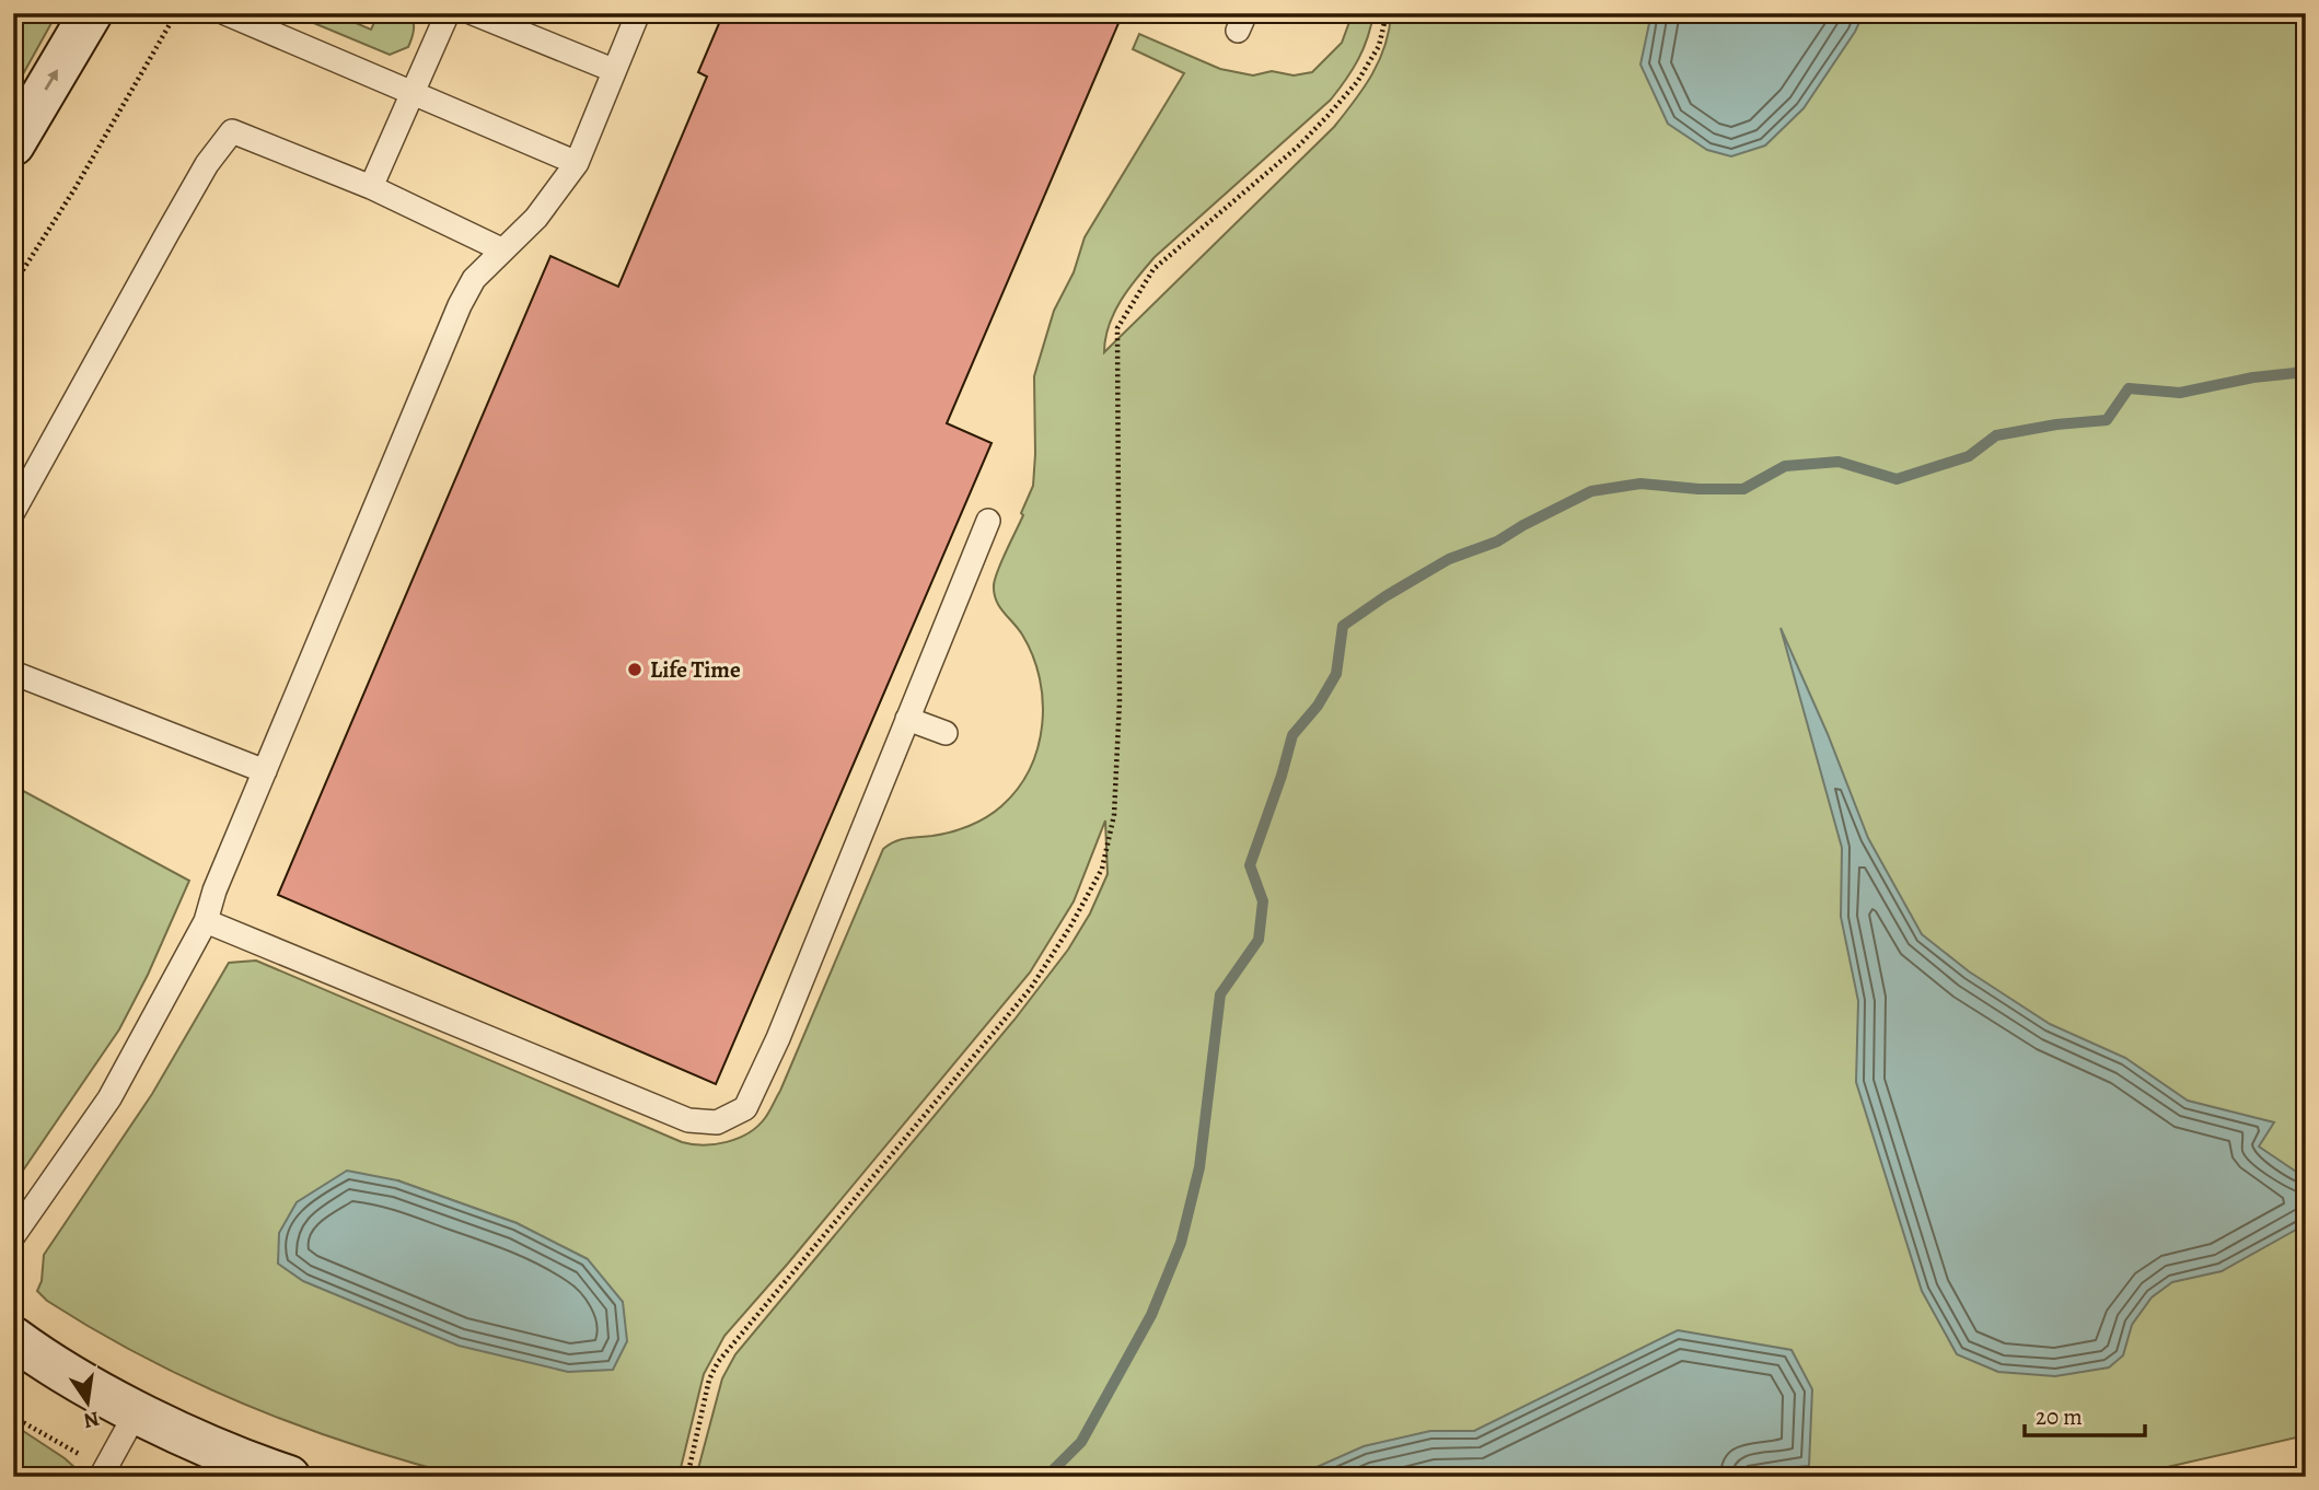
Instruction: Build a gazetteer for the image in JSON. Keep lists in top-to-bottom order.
{
  "places": ["Life Time"],
  "scale_bar": "20 m",
  "north": "bottom"
}
